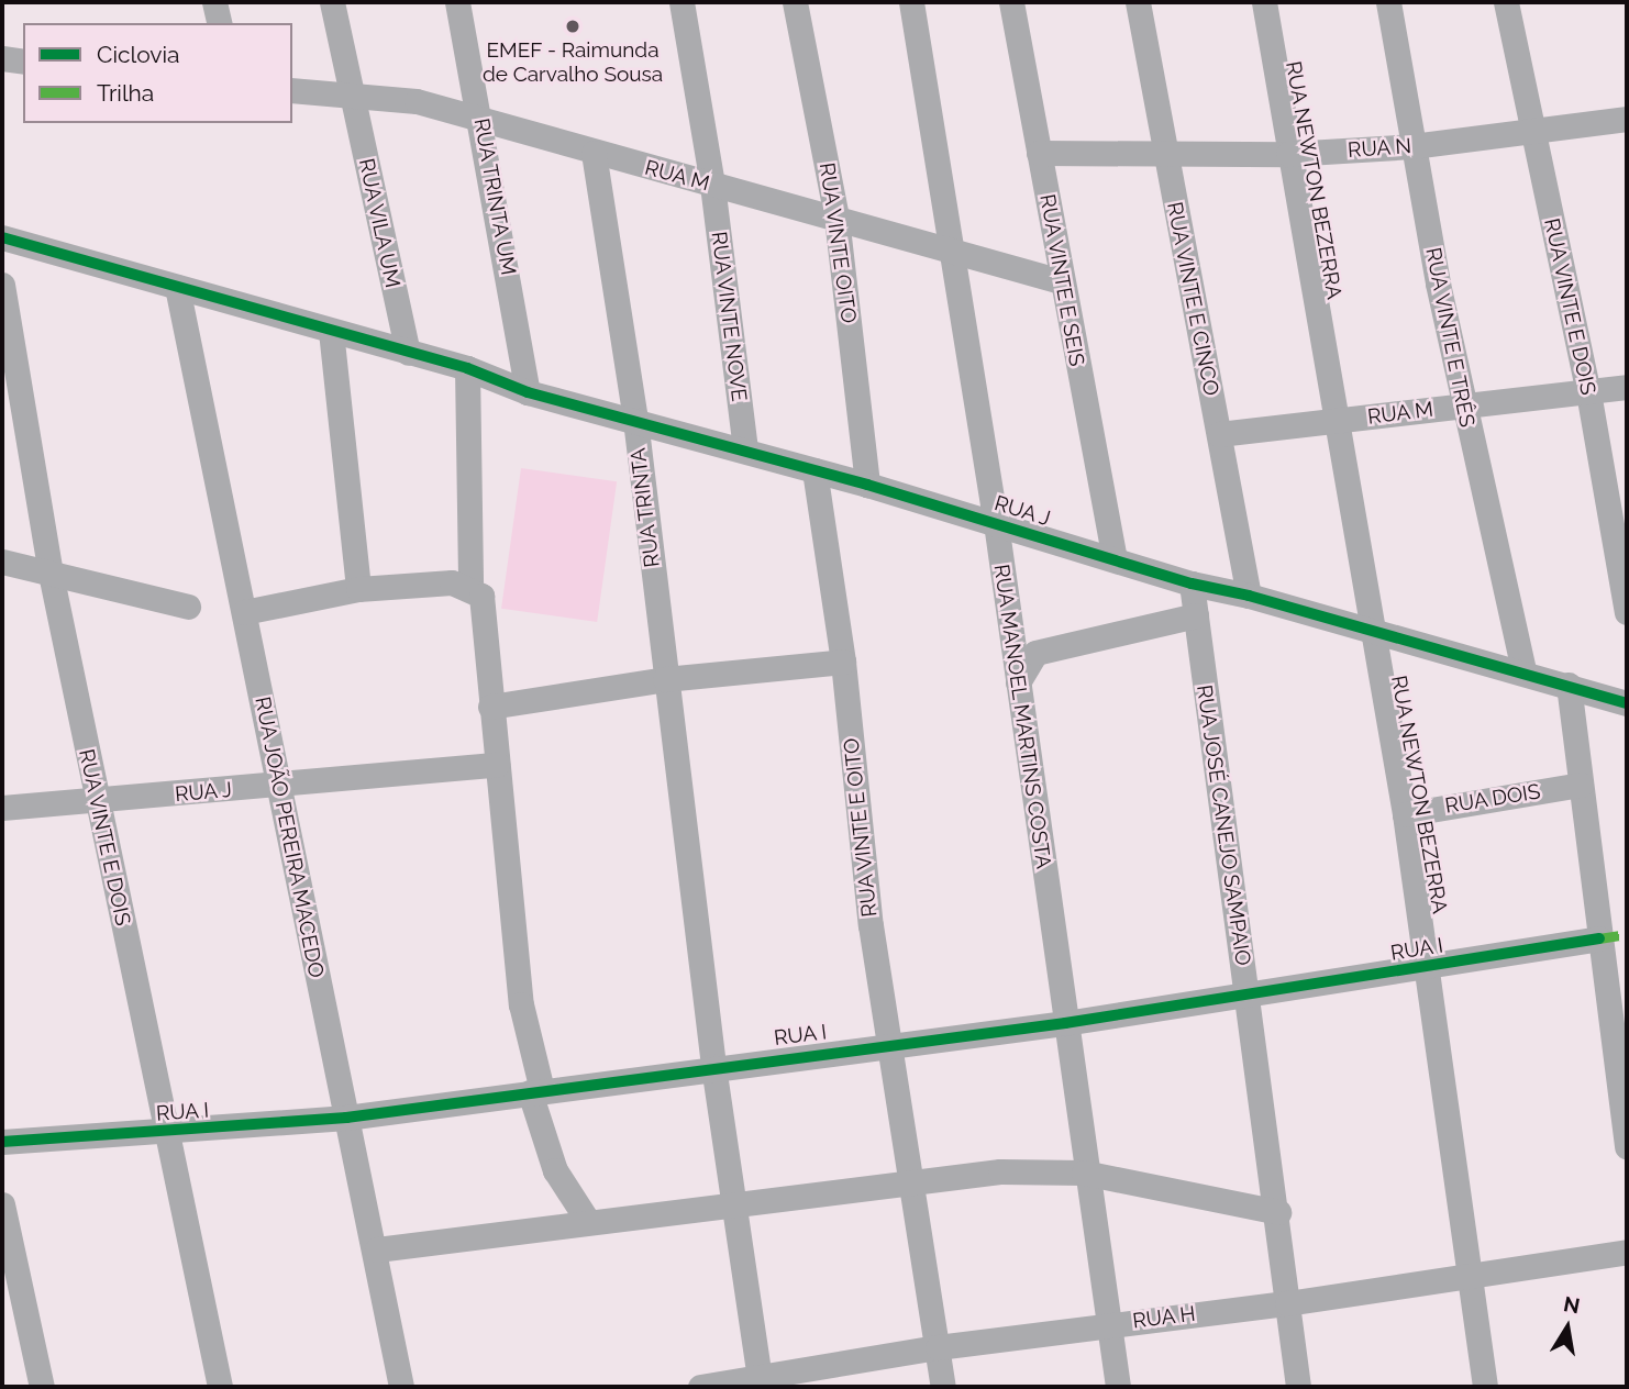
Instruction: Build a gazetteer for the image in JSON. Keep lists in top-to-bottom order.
{
  "streets": {
    "street": [
      "RUA N",
      "RUA M",
      "RUA NEWTON BEZERRA",
      "RUA TRINTA UM",
      "RUA VILA UM",
      "RUA VINTE OITO",
      "RUA VINTE E SEIS",
      "RUA VINTE E CINCO",
      "RUA VINTE E DOIS",
      "RUA VINTE NOVE",
      "RUA VINTE E TRÊS",
      "RUA TRINTA",
      "RUA J",
      "RUA MANOEL MARTINS COSTA",
      "RUA DOIS",
      "RUA JOSÉ CANEJO SAMPAIO",
      "RUA VINTE E OITO",
      "RUA JOÃO PEREIRA MACEDO",
      "RUA I",
      "RUA H"
    ]
  },
  "crossings": [
    ["RUA N", "RUA NEWTON BEZERRA"],
    ["RUA N", "RUA VINTE E SEIS"],
    ["RUA N", "RUA VINTE E CINCO"],
    ["RUA N", "RUA VINTE E DOIS"],
    ["RUA N", "RUA VINTE E TRÊS"],
    ["RUA M", "RUA NEWTON BEZERRA"],
    ["RUA M", "RUA TRINTA UM"],
    ["RUA M", "RUA VILA UM"],
    ["RUA M", "RUA VINTE OITO"],
    ["RUA M", "RUA VINTE E SEIS"],
    ["RUA M", "RUA VINTE E CINCO"],
    ["RUA M", "RUA VINTE E DOIS"],
    ["RUA M", "RUA VINTE NOVE"],
    ["RUA M", "RUA VINTE E TRÊS"],
    ["RUA M", "RUA TRINTA"],
    ["RUA M", "RUA MANOEL MARTINS COSTA"],
    ["RUA NEWTON BEZERRA", "RUA J"],
    ["RUA NEWTON BEZERRA", "RUA DOIS"],
    ["RUA NEWTON BEZERRA", "RUA I"],
    ["RUA NEWTON BEZERRA", "RUA H"],
    ["RUA TRINTA UM", "RUA J"],
    ["RUA VILA UM", "RUA J"],
    ["RUA VINTE OITO", "RUA J"],
    ["RUA VINTE E SEIS", "RUA J"],
    ["RUA VINTE E CINCO", "RUA J"],
    ["RUA VINTE E DOIS", "RUA J"],
    ["RUA VINTE E DOIS", "RUA I"],
    ["RUA VINTE NOVE", "RUA J"],
    ["RUA VINTE E TRÊS", "RUA J"],
    ["RUA TRINTA", "RUA J"],
    ["RUA TRINTA", "RUA I"],
    ["RUA TRINTA", "RUA H"],
    ["RUA J", "RUA MANOEL MARTINS COSTA"],
    ["RUA J", "RUA JOSÉ CANEJO SAMPAIO"],
    ["RUA J", "RUA VINTE E OITO"],
    ["RUA J", "RUA JOÃO PEREIRA MACEDO"],
    ["RUA MANOEL MARTINS COSTA", "RUA I"],
    ["RUA MANOEL MARTINS COSTA", "RUA H"],
    ["RUA JOSÉ CANEJO SAMPAIO", "RUA I"],
    ["RUA JOSÉ CANEJO SAMPAIO", "RUA H"],
    ["RUA VINTE E OITO", "RUA I"],
    ["RUA VINTE E OITO", "RUA H"],
    ["RUA JOÃO PEREIRA MACEDO", "RUA I"]
  ],
  "places": ["EMEF - Raimunda de Carvalho Sousa"],
  "legend": ["Ciclovia", "Trilha"],
  "north": "top"
}
